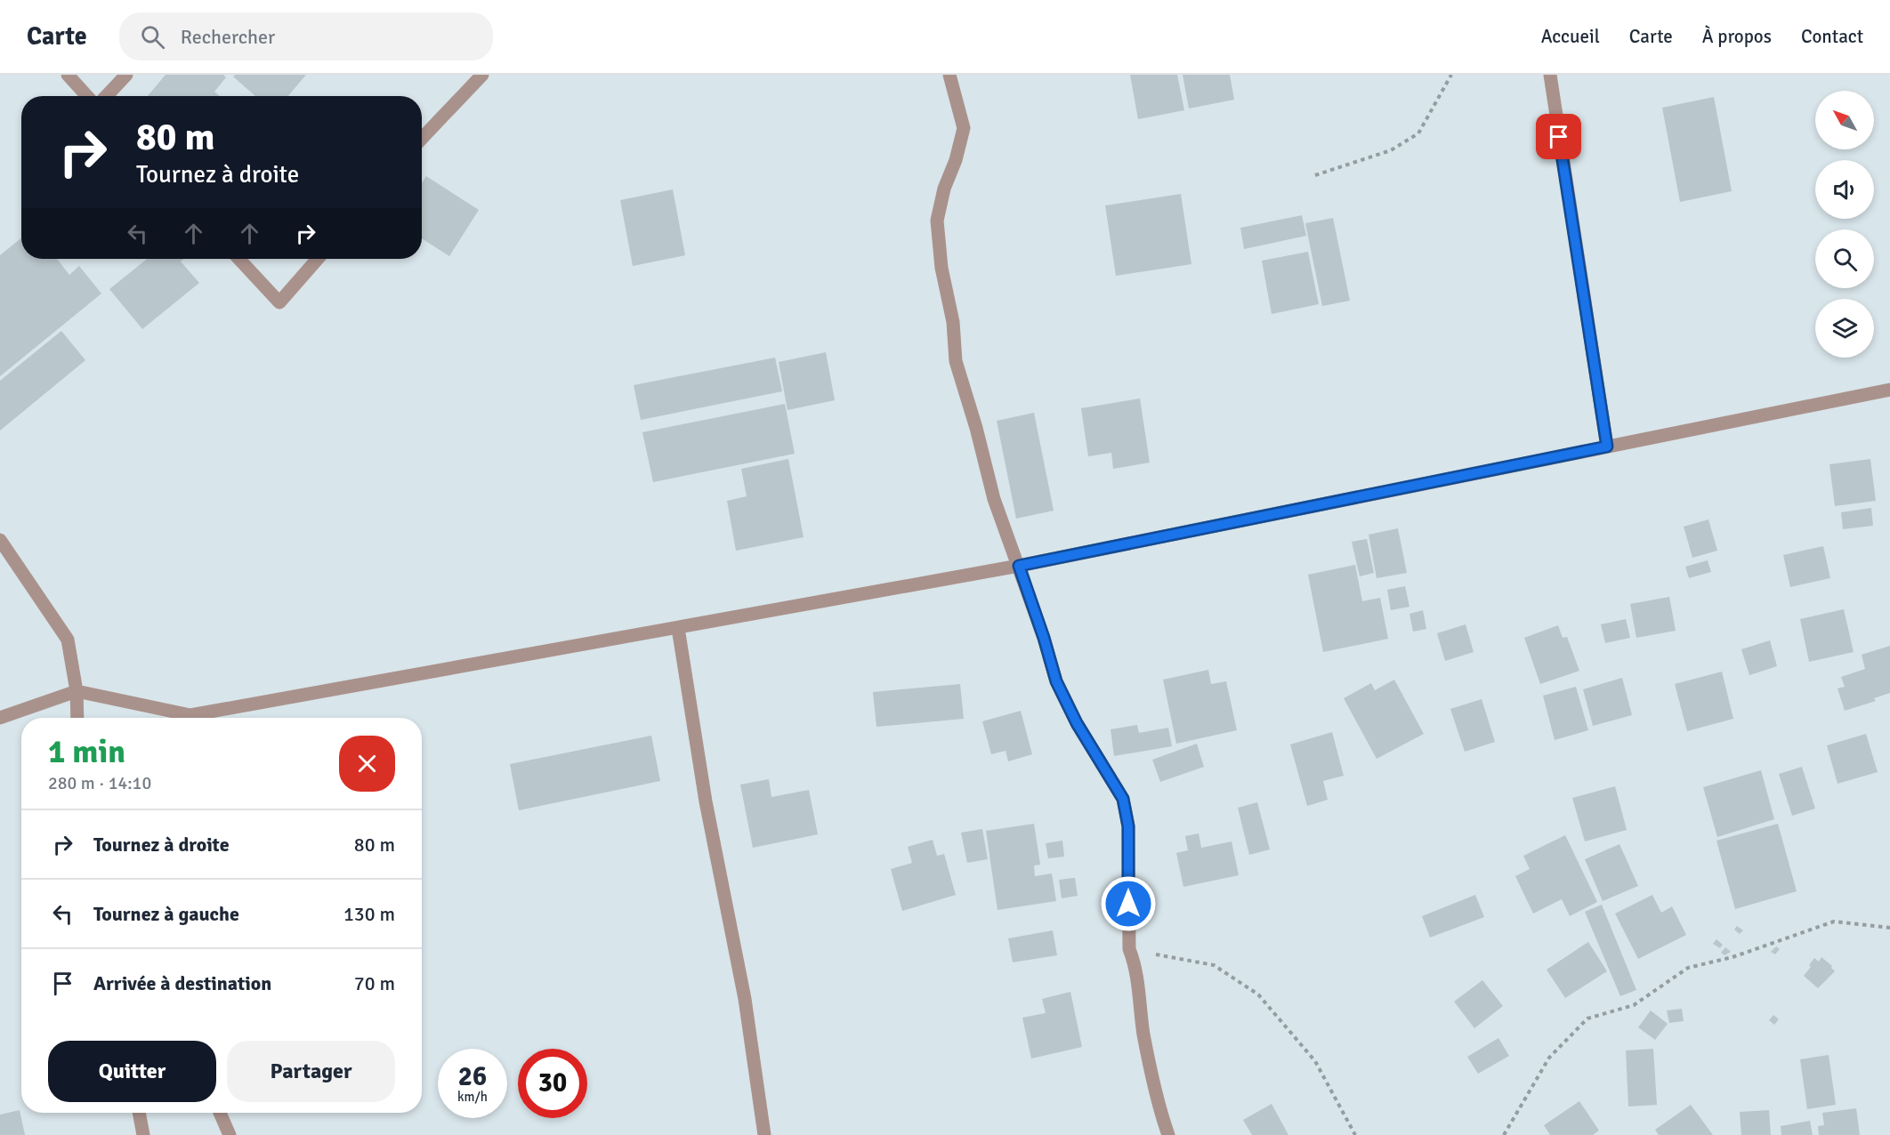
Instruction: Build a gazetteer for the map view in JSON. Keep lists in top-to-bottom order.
{
  "north": "top left",
  "page": {
    "header": "Carte",
    "search": "Rechercher",
    "nav": [
      "Accueil",
      "Carte",
      "À propos",
      "Contact"
    ],
    "turn": ["80 m", "Tournez à droite"],
    "heading": ["1 min", "280 m · 14:10"],
    "list": [
      {
        "name": "Tournez à droite",
        "value": "80 m"
      },
      {
        "name": "Tournez à gauche",
        "value": "130 m"
      },
      {
        "name": "Arrivée à destination",
        "value": "70 m"
      }
    ],
    "buttons": ["Quitter", "Partager"],
    "speed": "26 km/h",
    "limit": "30"
  }
}
